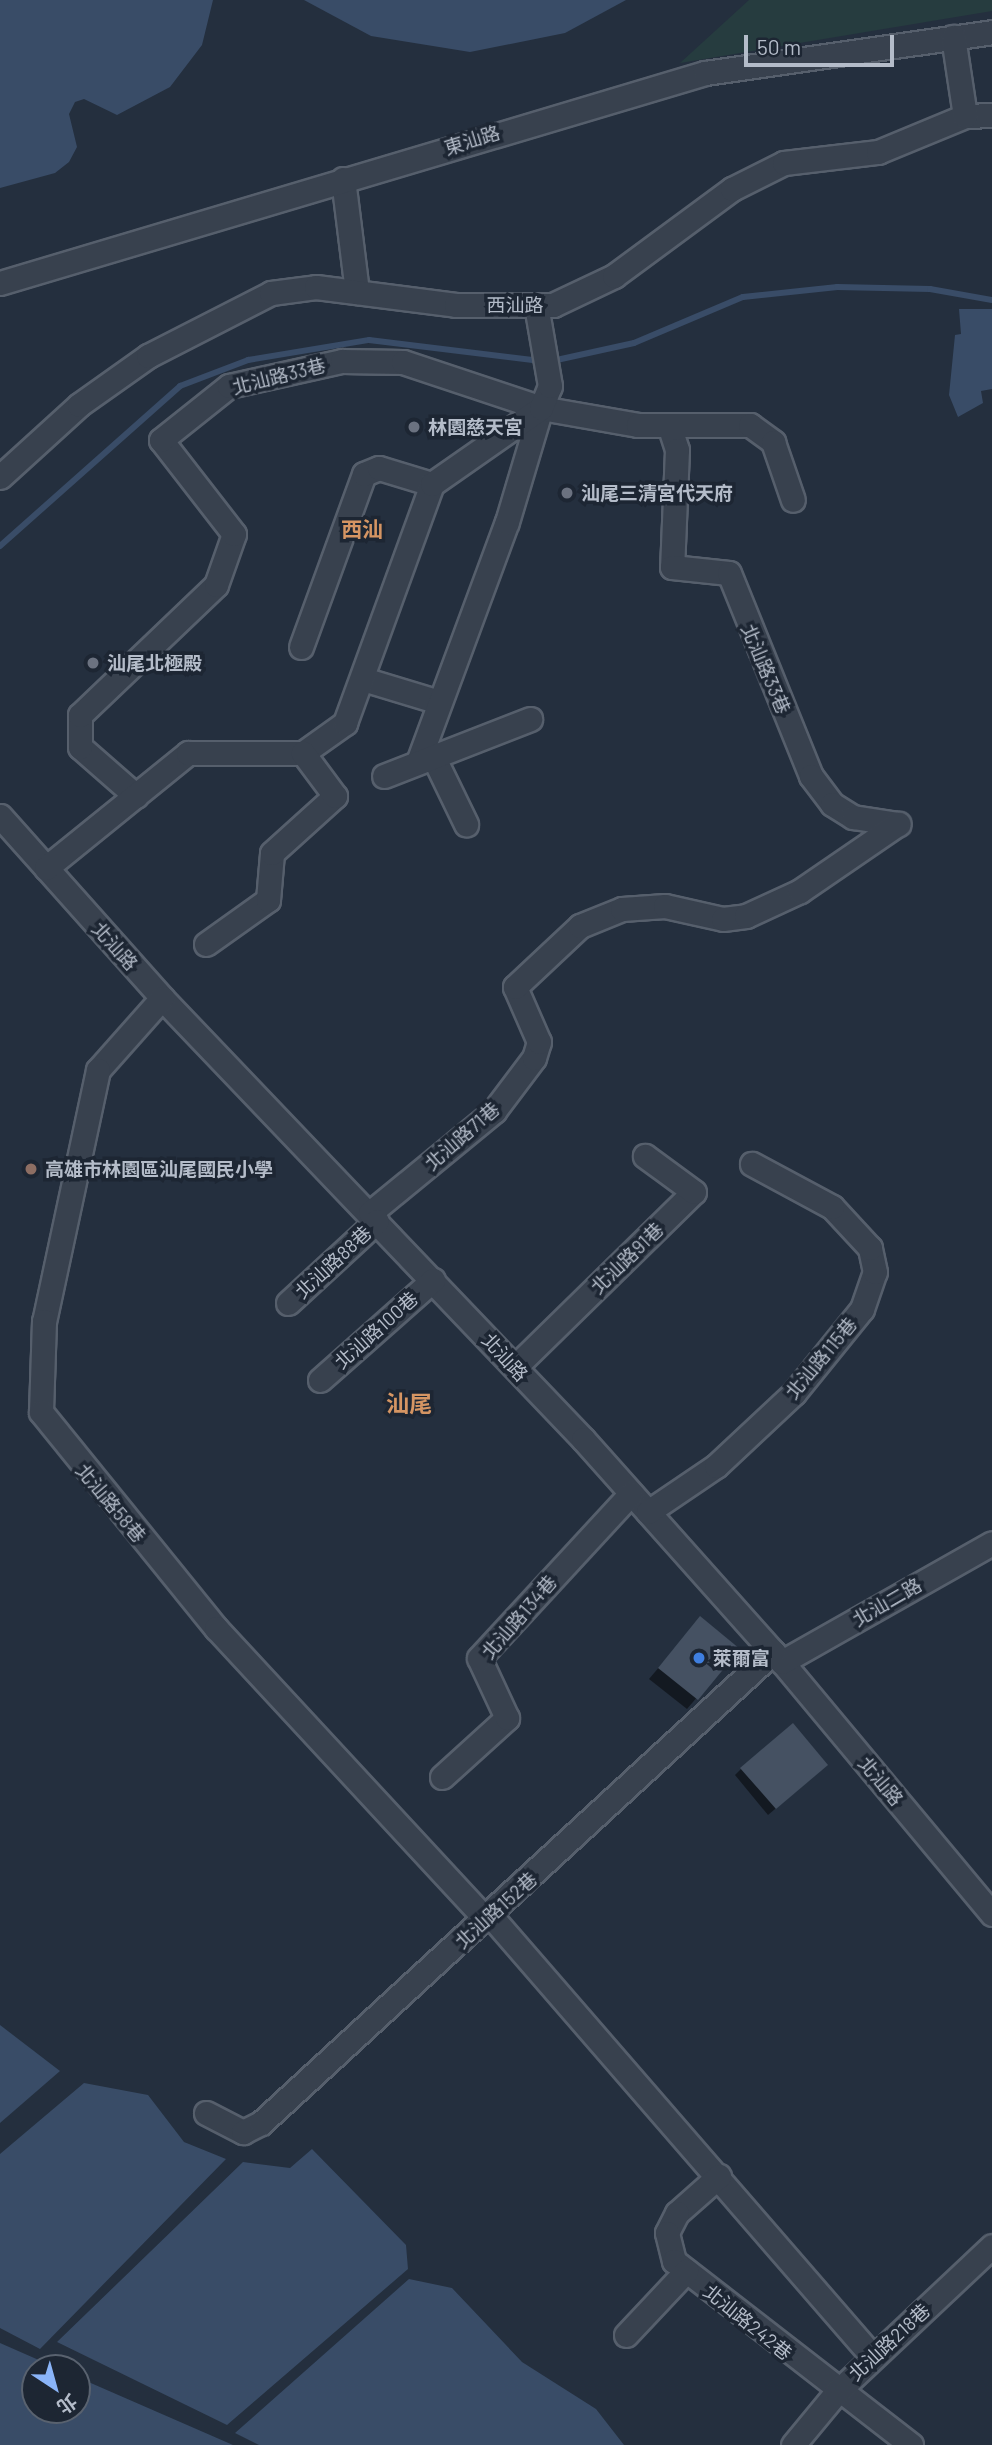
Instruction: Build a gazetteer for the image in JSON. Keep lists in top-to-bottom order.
{
  "streets": {
    "street": [
      "東汕路",
      "西汕路",
      "北汕路33巷",
      "北汕路",
      "北汕路71巷",
      "北汕路91巷",
      "北汕路88巷",
      "北汕路100巷",
      "北汕路115巷",
      "北汕路58巷",
      "北汕二路",
      "北汕路134巷",
      "北汕路152巷",
      "北汕路242巷",
      "北汕路218巷"
    ]
  },
  "crossings": [
    ["北汕路33巷", "北汕路71巷"],
    ["北汕路", "北汕路71巷"],
    ["北汕路", "北汕路91巷"],
    ["北汕路", "北汕路88巷"],
    ["北汕路", "北汕路100巷"],
    ["北汕路", "北汕路115巷"],
    ["北汕路", "北汕路58巷"],
    ["北汕路", "北汕二路"],
    ["北汕路", "北汕路134巷"],
    ["北汕路", "北汕路152巷"],
    ["北汕路71巷", "北汕路88巷"],
    ["北汕路58巷", "北汕路152巷"],
    ["北汕路58巷", "北汕路242巷"],
    ["北汕路58巷", "北汕路218巷"],
    ["北汕二路", "北汕路152巷"],
    ["北汕路242巷", "北汕路218巷"]
  ],
  "districts": ["西汕", "汕尾"],
  "places": [
    "林園慈天宮",
    "汕尾三清宮代天府",
    "汕尾北極殿",
    "高雄市林園區汕尾國民小學",
    "萊爾富"
  ],
  "scale_bar": "50 m",
  "north": "bottom right"
}
